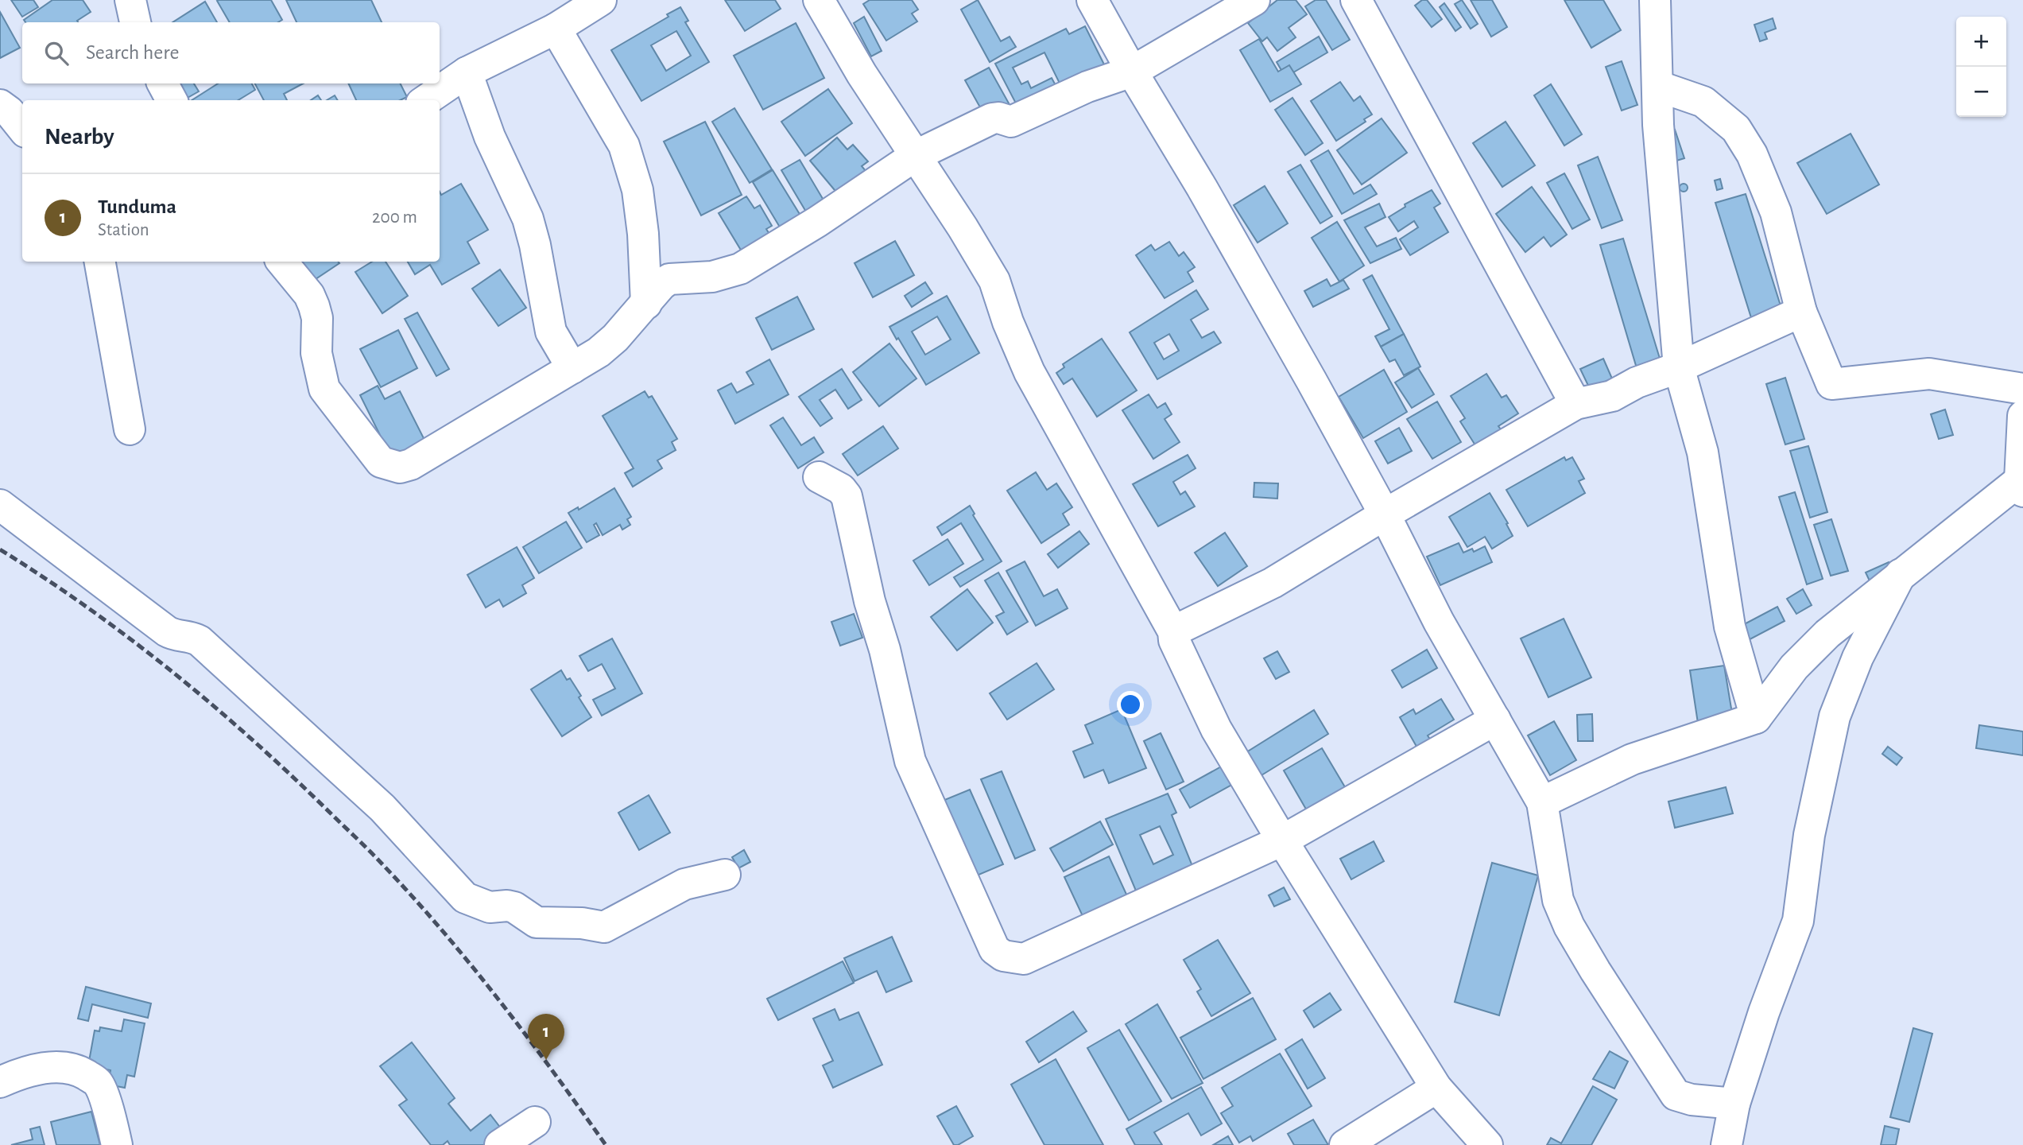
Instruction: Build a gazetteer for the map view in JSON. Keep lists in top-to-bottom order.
{
  "page": {
    "map_buttons": ["+", "−"],
    "search": "Search here",
    "heading": "Nearby",
    "list": [
      {
        "mark": "1",
        "name": "Tunduma",
        "note": "Station",
        "value": "200 m"
      }
    ],
    "pins": "1"
  }
}
